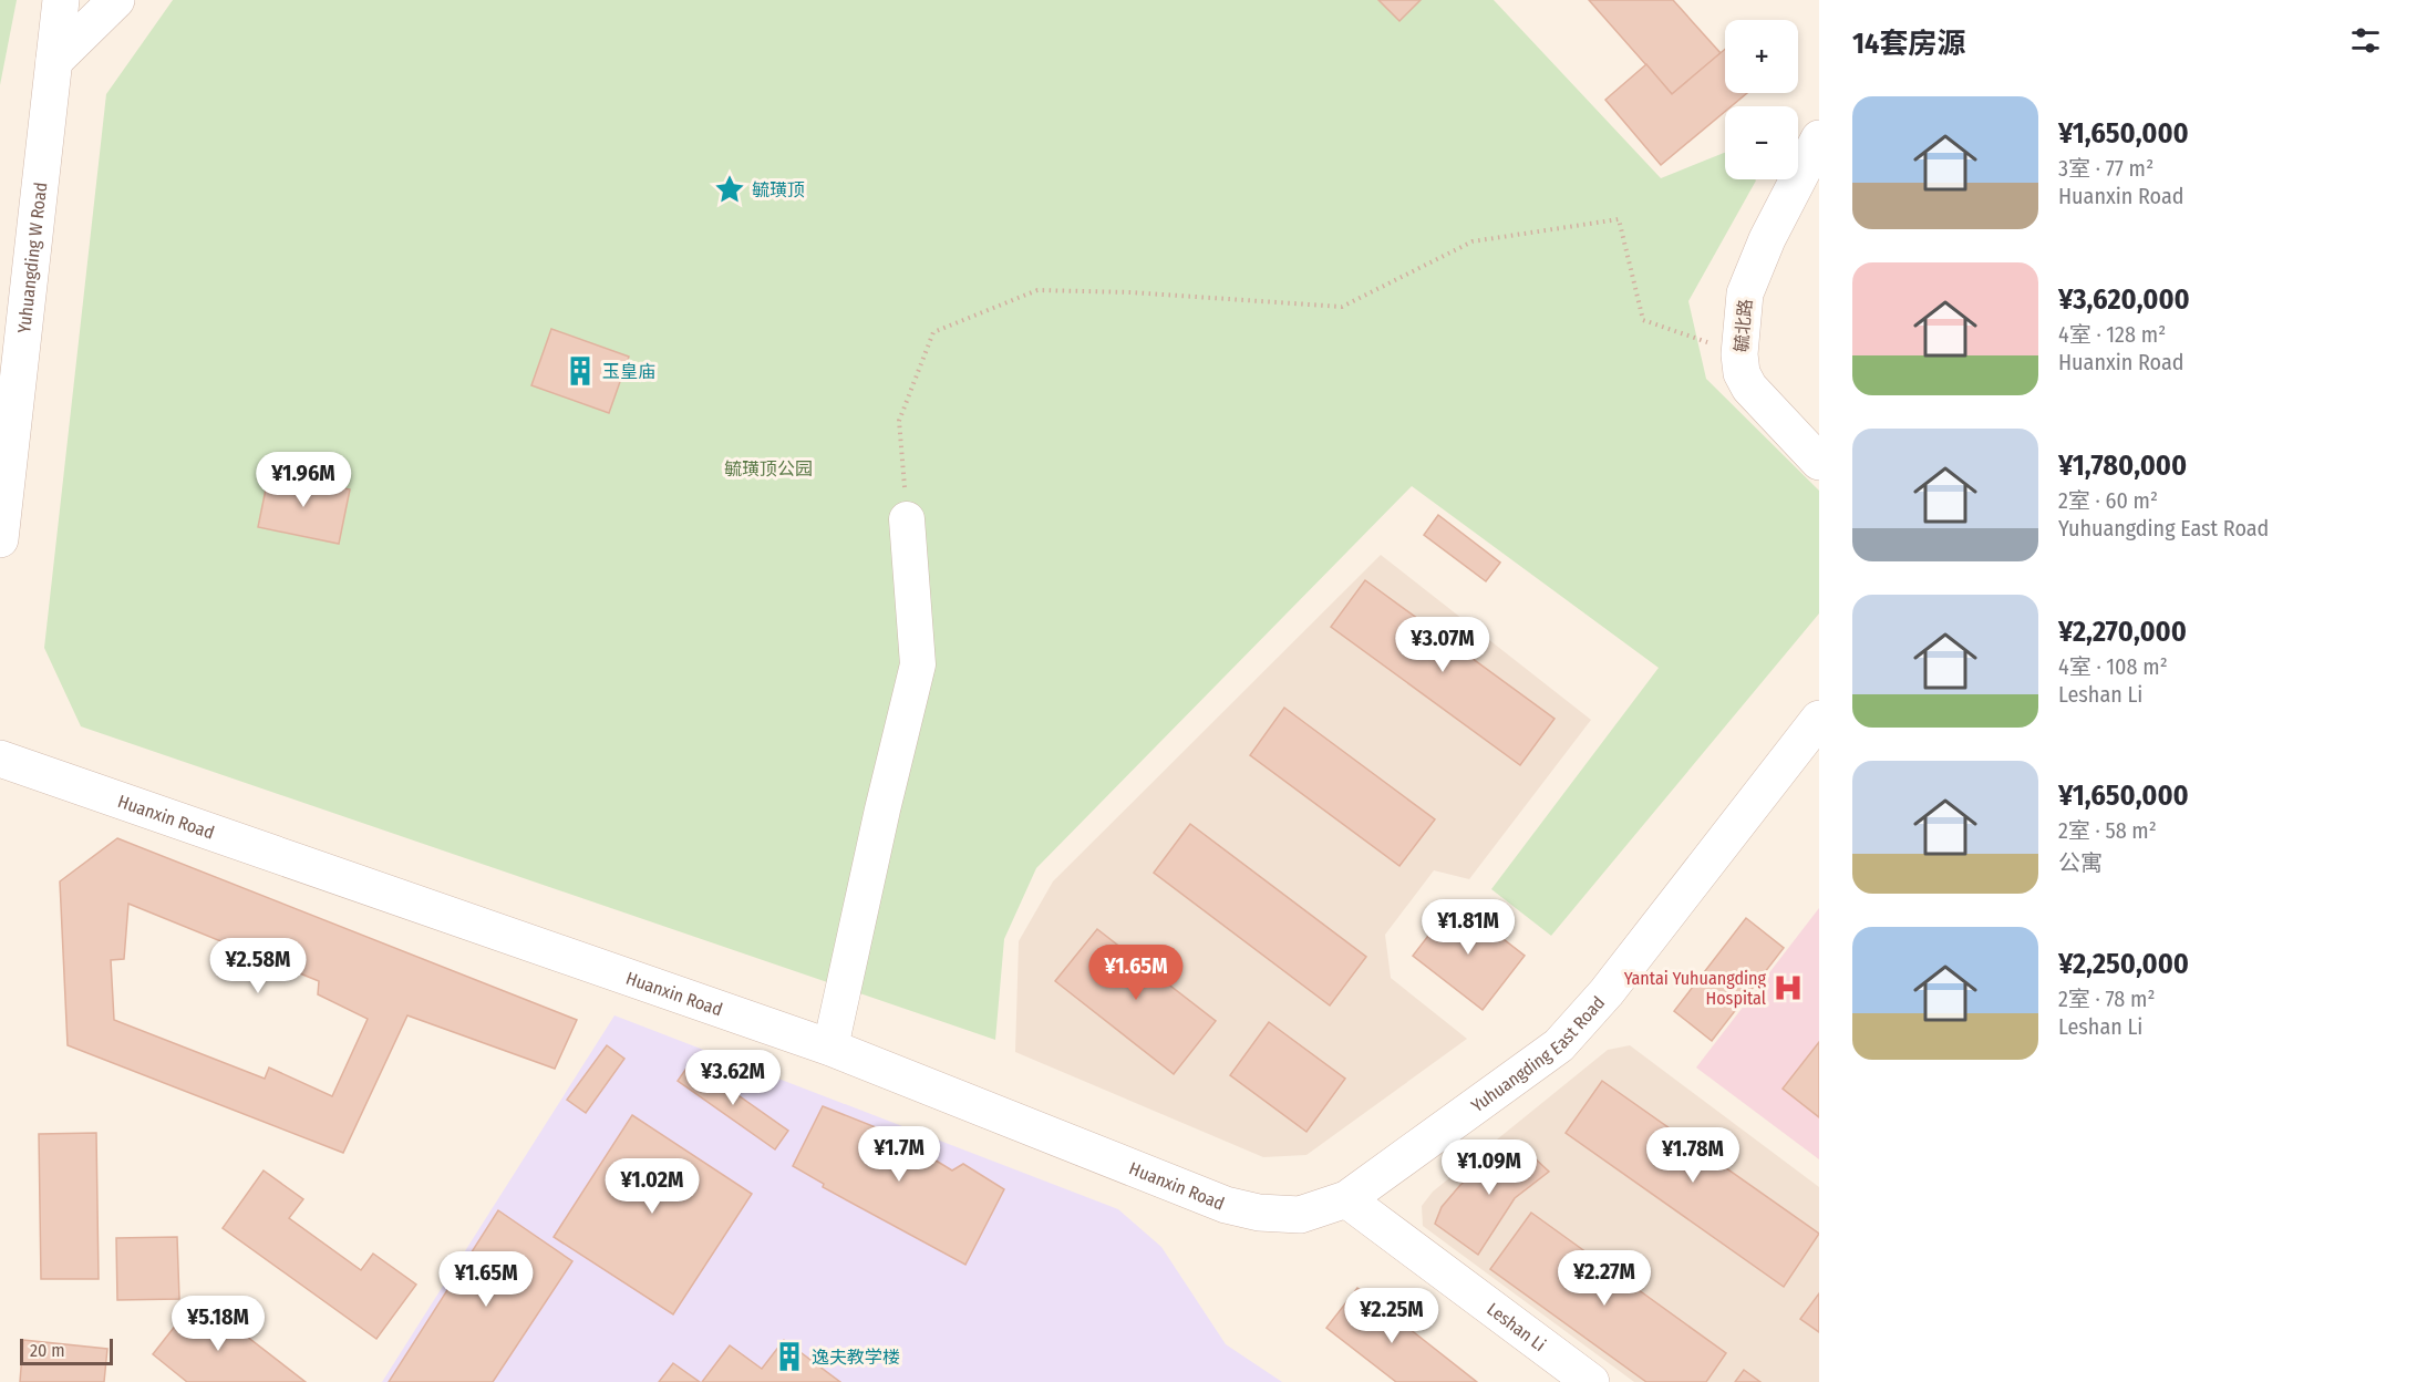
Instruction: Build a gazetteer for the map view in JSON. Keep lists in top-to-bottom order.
{
  "streets": {
    "street": [
      "Yuhuangding W Road",
      "毓北路",
      "Huanxin Road",
      "Yuhuangding East Road",
      "Leshan Li"
    ]
  },
  "crossings": [
    ["Huanxin Road", "Yuhuangding East Road"],
    ["Huanxin Road", "Leshan Li"],
    ["Yuhuangding East Road", "Leshan Li"]
  ],
  "parks": ["毓璜顶公园"],
  "places": {
    "place": ["毓璜顶"],
    "building": ["玉皇庙", "逸夫教学楼"],
    "hospital": ["Yantai Yuhuangding Hospital"]
  },
  "scale_bar": "20 m",
  "page": {
    "heading": "14套房源",
    "map_buttons": ["+", "−"],
    "list": [
      {
        "name": "¥1,650,000",
        "note": "3室 · 77 m² · Huanxin Road"
      },
      {
        "name": "¥3,620,000",
        "note": "4室 · 128 m² · Huanxin Road"
      },
      {
        "name": "¥1,780,000",
        "note": "2室 · 60 m² · Yuhuangding East Road"
      },
      {
        "name": "¥2,270,000",
        "note": "4室 · 108 m² · Leshan Li"
      },
      {
        "name": "¥1,650,000",
        "note": "2室 · 58 m² · 公寓"
      },
      {
        "name": "¥2,250,000",
        "note": "2室 · 78 m² · Leshan Li"
      }
    ],
    "price": [
      "¥1.96M",
      "¥3.07M",
      "¥1.81M",
      "¥2.58M",
      "¥1.65M",
      "¥3.62M",
      "¥1.7M",
      "¥1.78M",
      "¥1.09M",
      "¥1.02M",
      "¥2.27M",
      "¥1.65M",
      "¥2.25M",
      "¥5.18M"
    ],
    "scale": "20 m"
  }
}
